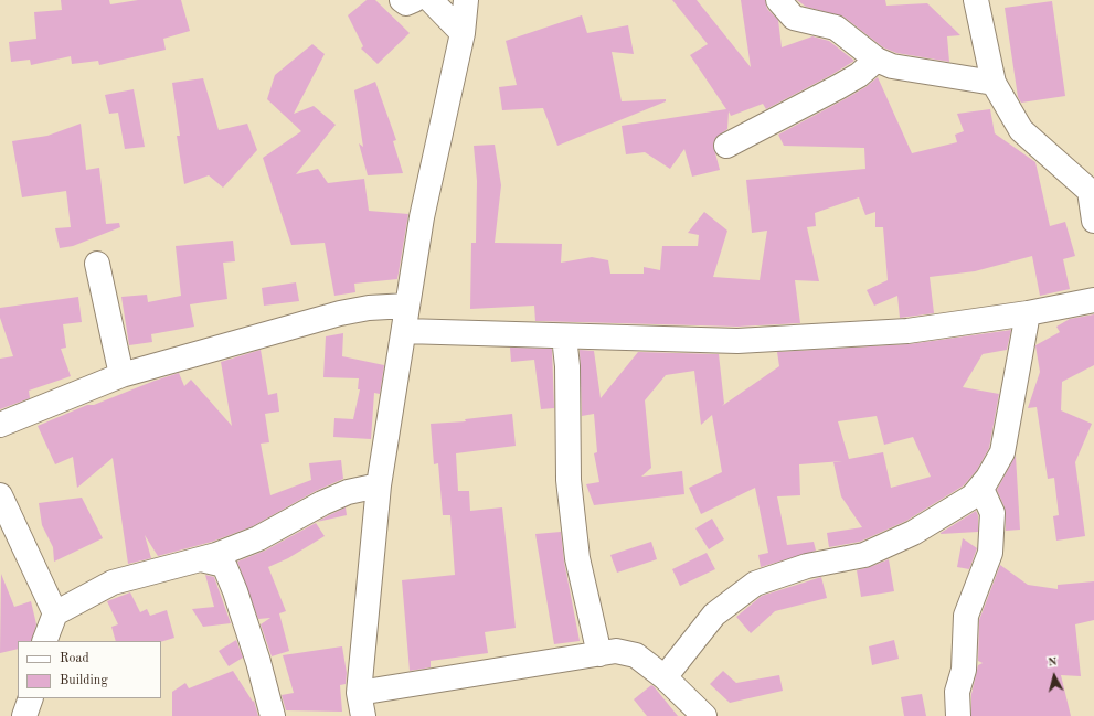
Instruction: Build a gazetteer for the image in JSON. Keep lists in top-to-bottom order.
{
  "legend": ["Road", "Building"],
  "north": "top"
}
